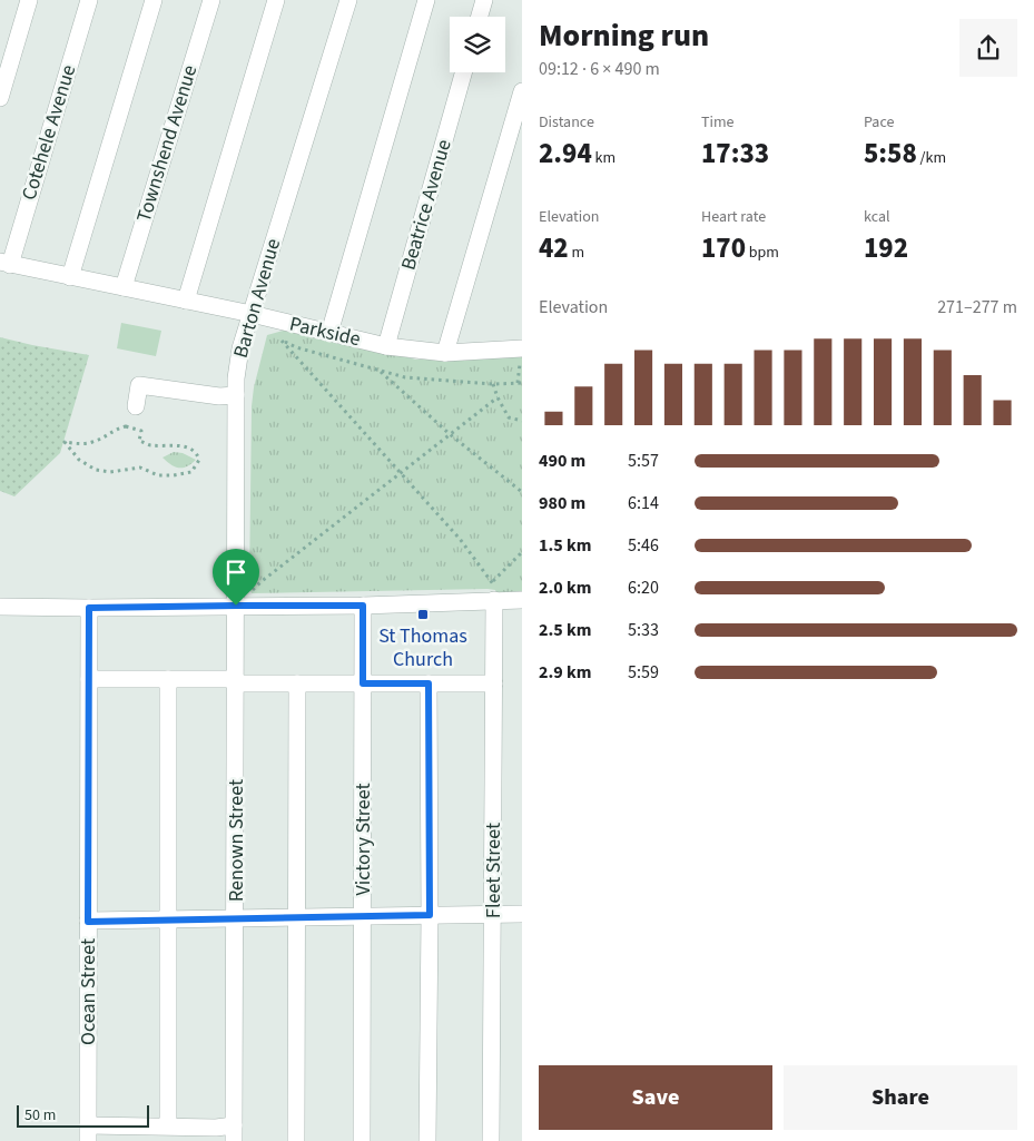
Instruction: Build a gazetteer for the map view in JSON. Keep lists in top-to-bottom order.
{
  "streets": {
    "street": [
      "Cotehele Avenue",
      "Townshend Avenue",
      "Beatrice Avenue",
      "Barton Avenue",
      "Parkside",
      "Victory Street",
      "Renown Street",
      "Fleet Street",
      "Ocean Street"
    ]
  },
  "crossings": [
    ["Cotehele Avenue", "Parkside"],
    ["Townshend Avenue", "Parkside"],
    ["Beatrice Avenue", "Parkside"],
    ["Barton Avenue", "Parkside"],
    ["Barton Avenue", "Renown Street"]
  ],
  "places": {
    "transit": ["St Thomas Church"]
  },
  "scale_bar": "50 m",
  "page": {
    "heading": ["Morning run", "09:12 · 6 × 490 m"],
    "stats": [
      ["Distance", "2.94 km"],
      ["Time", "17:33"],
      ["Pace", "5:58 /km"],
      ["Elevation", "42 m"],
      ["Heart rate", "170 bpm"],
      ["kcal", "192"]
    ],
    "chart": ["Elevation", "271–277 m"],
    "list": [
      {
        "name": "490 m",
        "note": "5:57"
      },
      {
        "name": "980 m",
        "note": "6:14"
      },
      {
        "name": "1.5 km",
        "note": "5:46"
      },
      {
        "name": "2.0 km",
        "note": "6:20"
      },
      {
        "name": "2.5 km",
        "note": "5:33"
      },
      {
        "name": "2.9 km",
        "note": "5:59"
      }
    ],
    "buttons": ["Save", "Share"],
    "scale": "50 m"
  }
}
